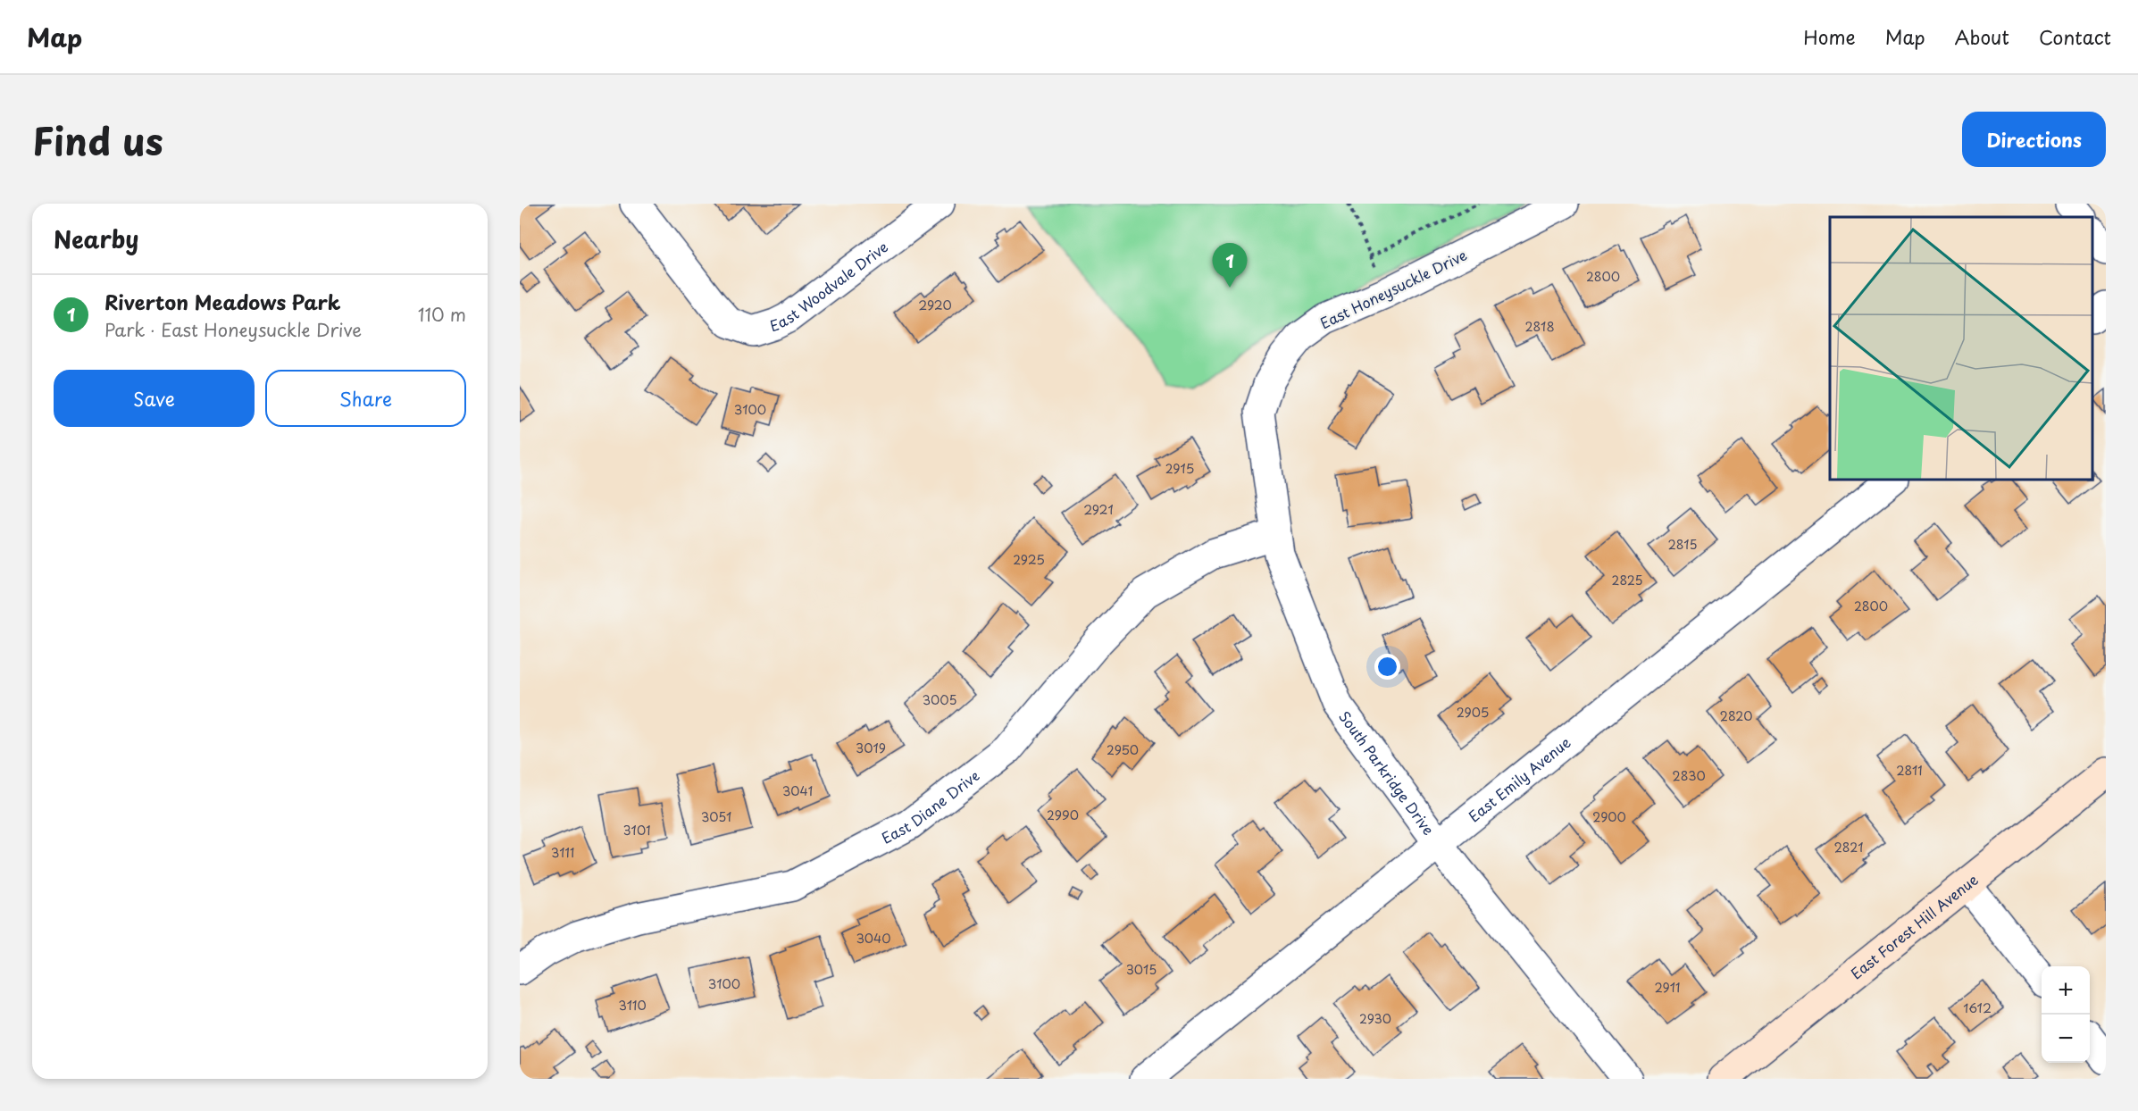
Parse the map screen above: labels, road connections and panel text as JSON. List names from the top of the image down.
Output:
{
  "streets": {
    "street": [
      "East Woodvale Drive",
      "East Honeysuckle Drive",
      "South Parkridge Drive",
      "East Emily Avenue",
      "East Diane Drive",
      "East Forest Hill Avenue"
    ]
  },
  "crossings": [
    ["East Honeysuckle Drive", "South Parkridge Drive"],
    ["South Parkridge Drive", "East Emily Avenue"],
    ["South Parkridge Drive", "East Diane Drive"]
  ],
  "house_numbers": [
    "2800",
    "2920",
    "2818",
    "3100",
    "2915",
    "2921",
    "2815",
    "2925",
    "2825",
    "2800",
    "3005",
    "2905",
    "2820",
    "3019",
    "2950",
    "2811",
    "2830",
    "3041",
    "2990",
    "3051",
    "2900",
    "3101",
    "2821",
    "3111",
    "3040",
    "3015",
    "3100",
    "2911",
    "3110",
    "1612",
    "2930"
  ],
  "page": {
    "header": "Map",
    "nav": [
      "Home",
      "Map",
      "About",
      "Contact"
    ],
    "title": "Find us",
    "buttons": [
      "Directions",
      ["Save", "Share"]
    ],
    "heading": "Nearby",
    "pins": "1",
    "list": [
      {
        "mark": "1",
        "name": "Riverton Meadows Park",
        "note": "Park · East Honeysuckle Drive",
        "value": "110 m"
      }
    ],
    "map_buttons": ["+", "−"]
  }
}
